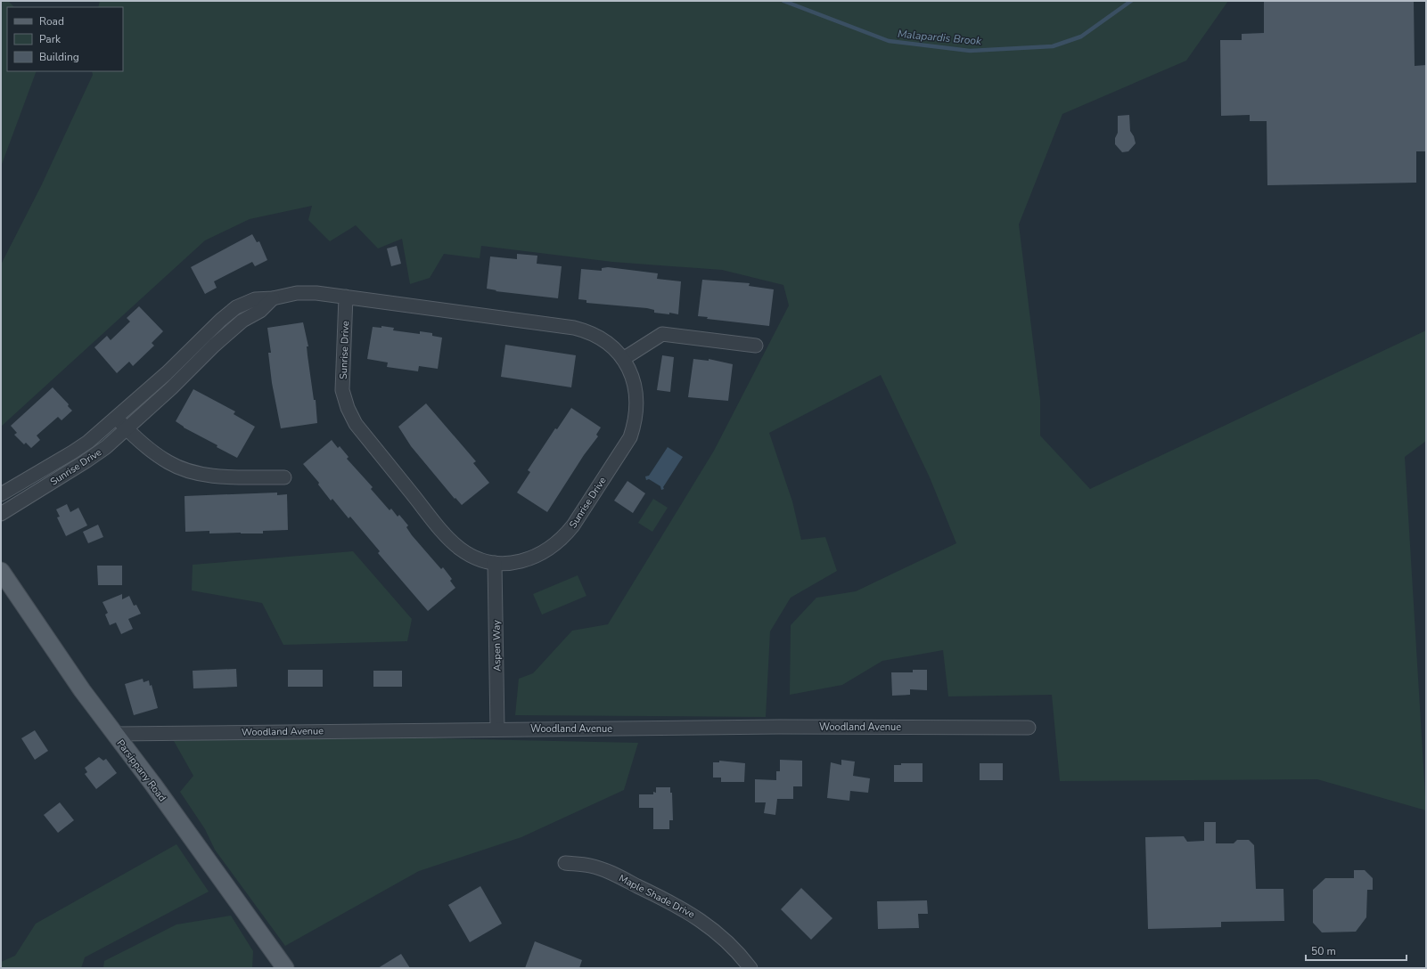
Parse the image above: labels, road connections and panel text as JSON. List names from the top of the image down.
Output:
{
  "streets": {
    "main road": ["Parsippany Road"],
    "street": [
      "Sunrise Drive",
      "Aspen Way",
      "Woodland Avenue",
      "Maple Shade Drive"
    ]
  },
  "crossings": [
    ["Sunrise Drive", "Aspen Way"],
    ["Aspen Way", "Woodland Avenue"],
    ["Woodland Avenue", "Parsippany Road"]
  ],
  "water": ["Malapardis Brook"],
  "legend": ["Road", "Park", "Building"],
  "scale_bar": "50 m"
}
